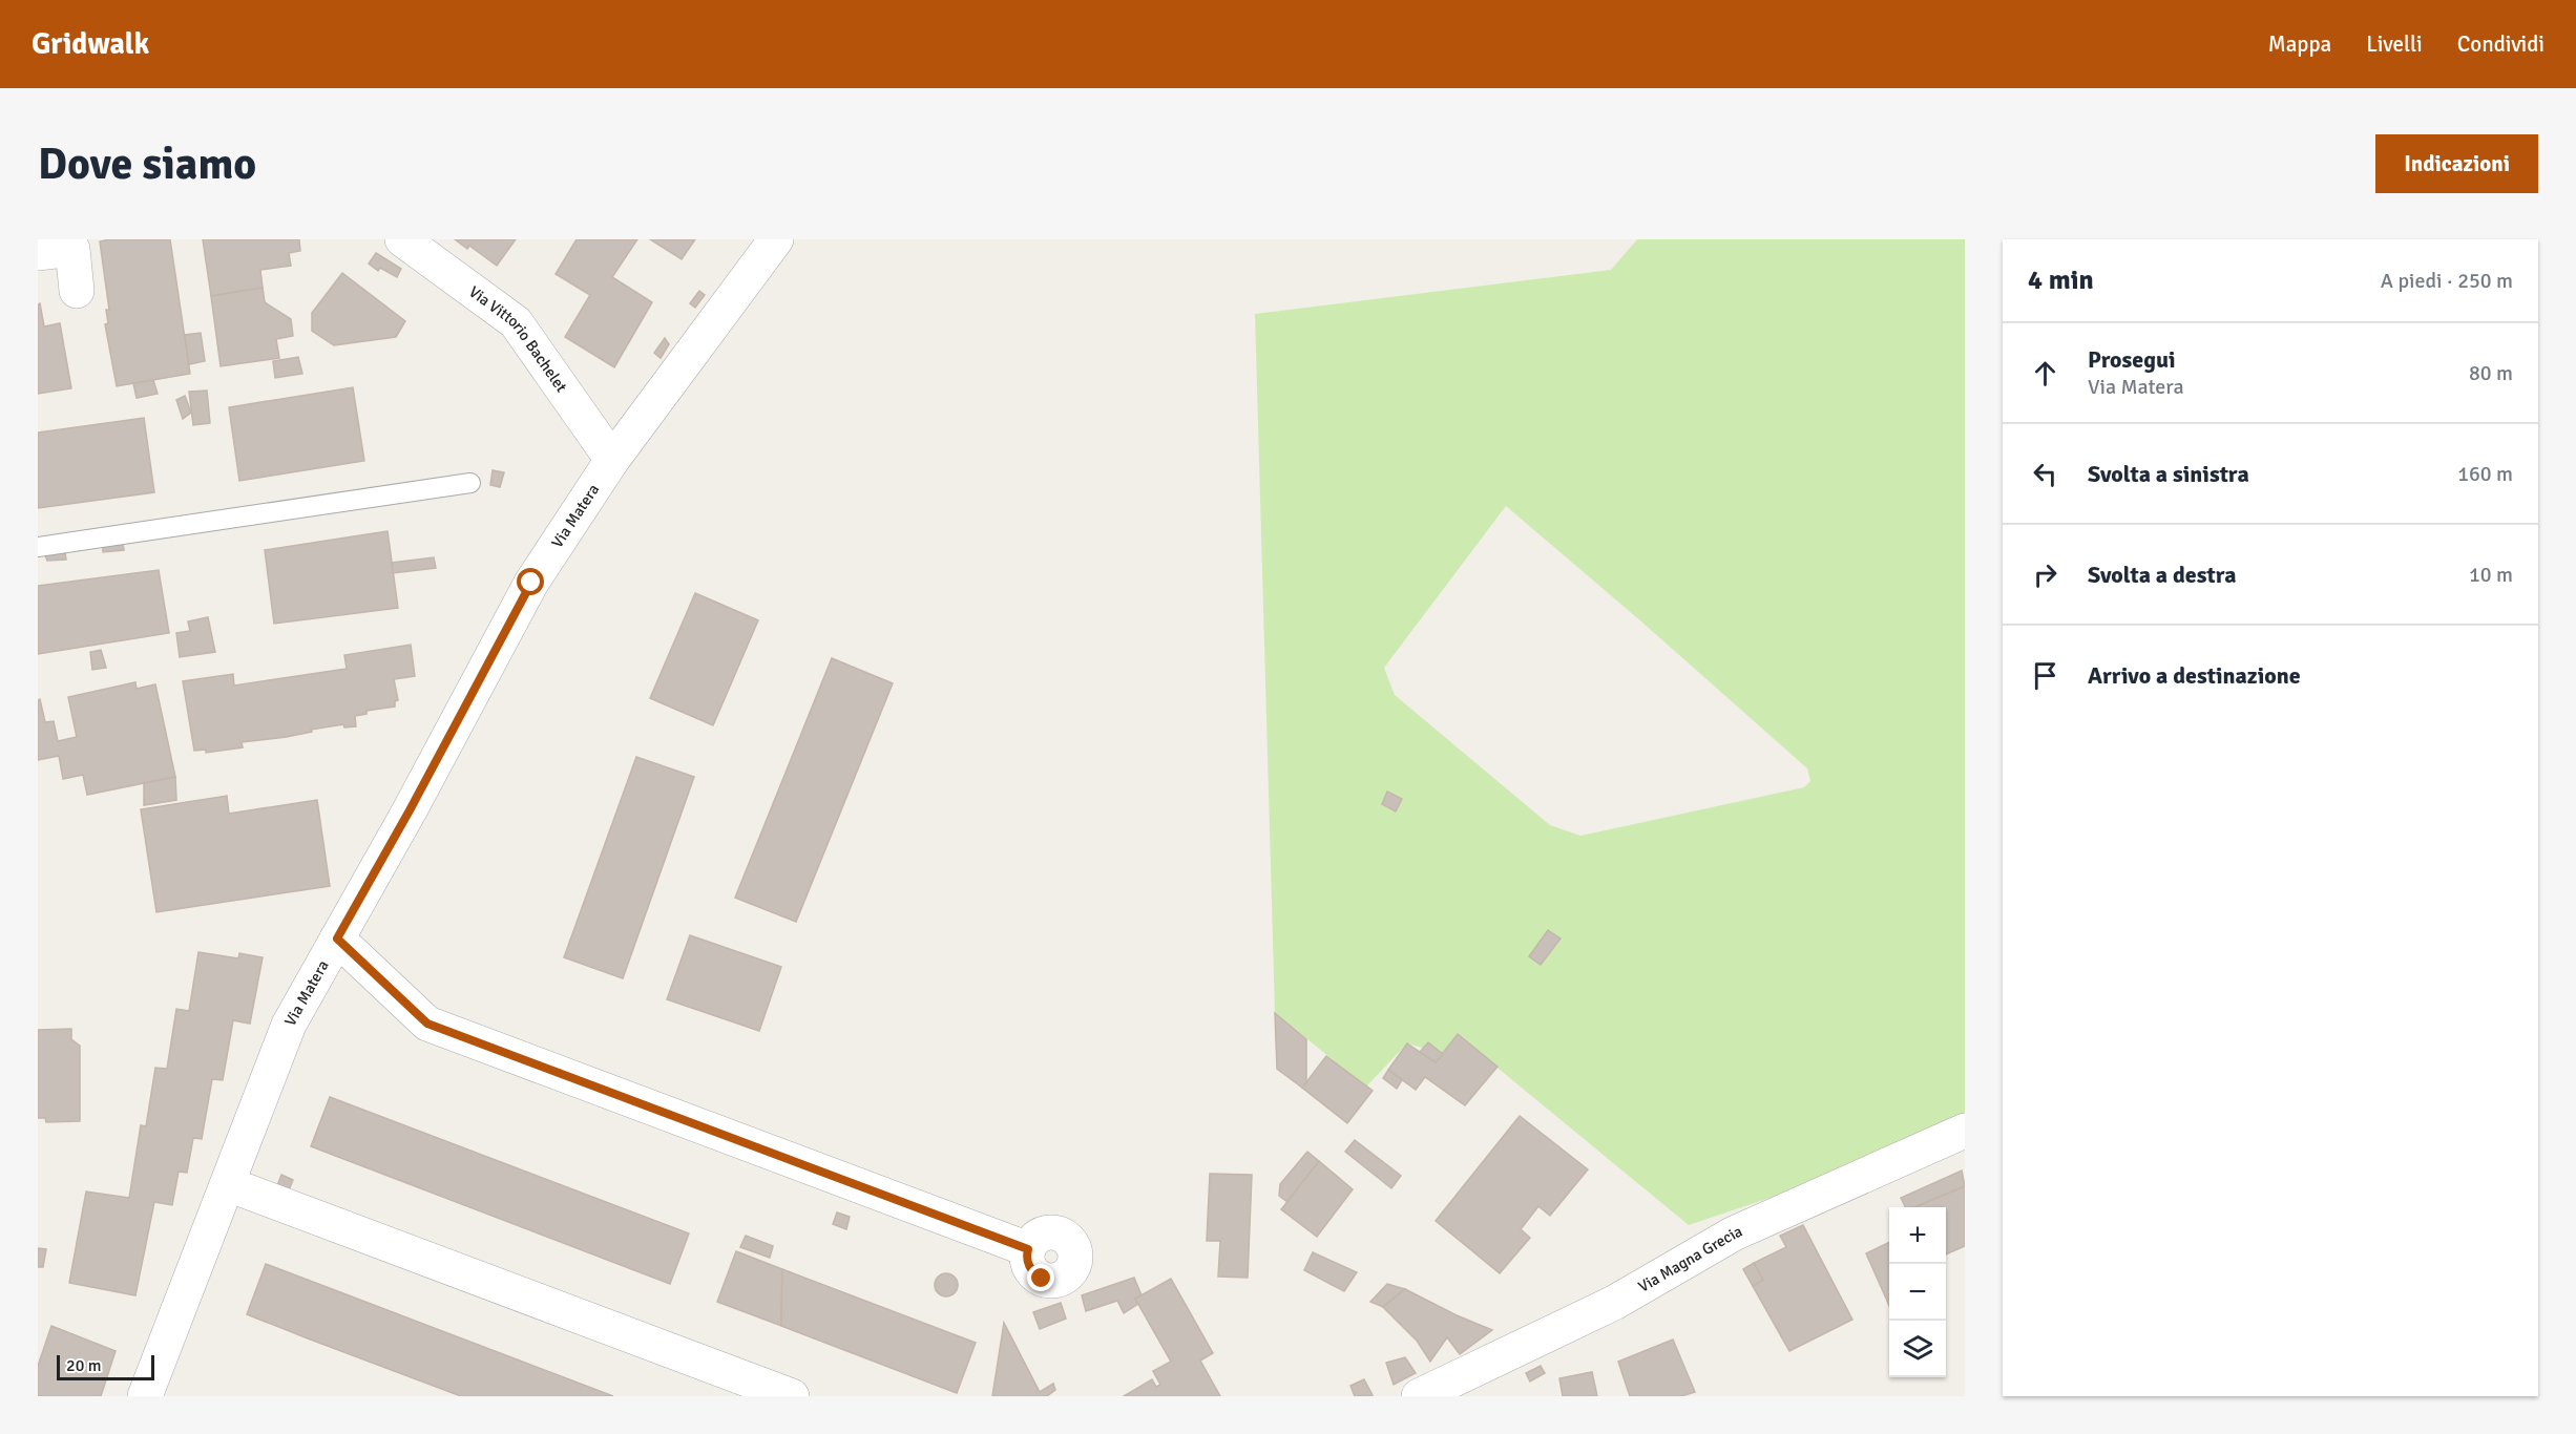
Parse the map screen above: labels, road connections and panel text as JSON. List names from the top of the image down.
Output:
{
  "streets": {
    "street": ["Via Vittorio Bachelet", "Via Matera", "Via Magna Grecia"]
  },
  "crossings": [
    ["Via Vittorio Bachelet", "Via Matera"]
  ],
  "scale_bar": "20 m",
  "page": {
    "header": "Gridwalk",
    "nav": ["Mappa", "Livelli", "Condividi"],
    "buttons": "Indicazioni",
    "title": "Dove siamo",
    "heading": ["4 min", "A piedi · 250 m"],
    "list": [
      ["Prosegui", "Via Matera", "80 m"],
      ["Svolta a sinistra", "160 m"],
      ["Svolta a destra", "10 m"],
      "Arrivo a destinazione"
    ],
    "map_buttons": ["+", "−"],
    "scale": "20 m"
  }
}
